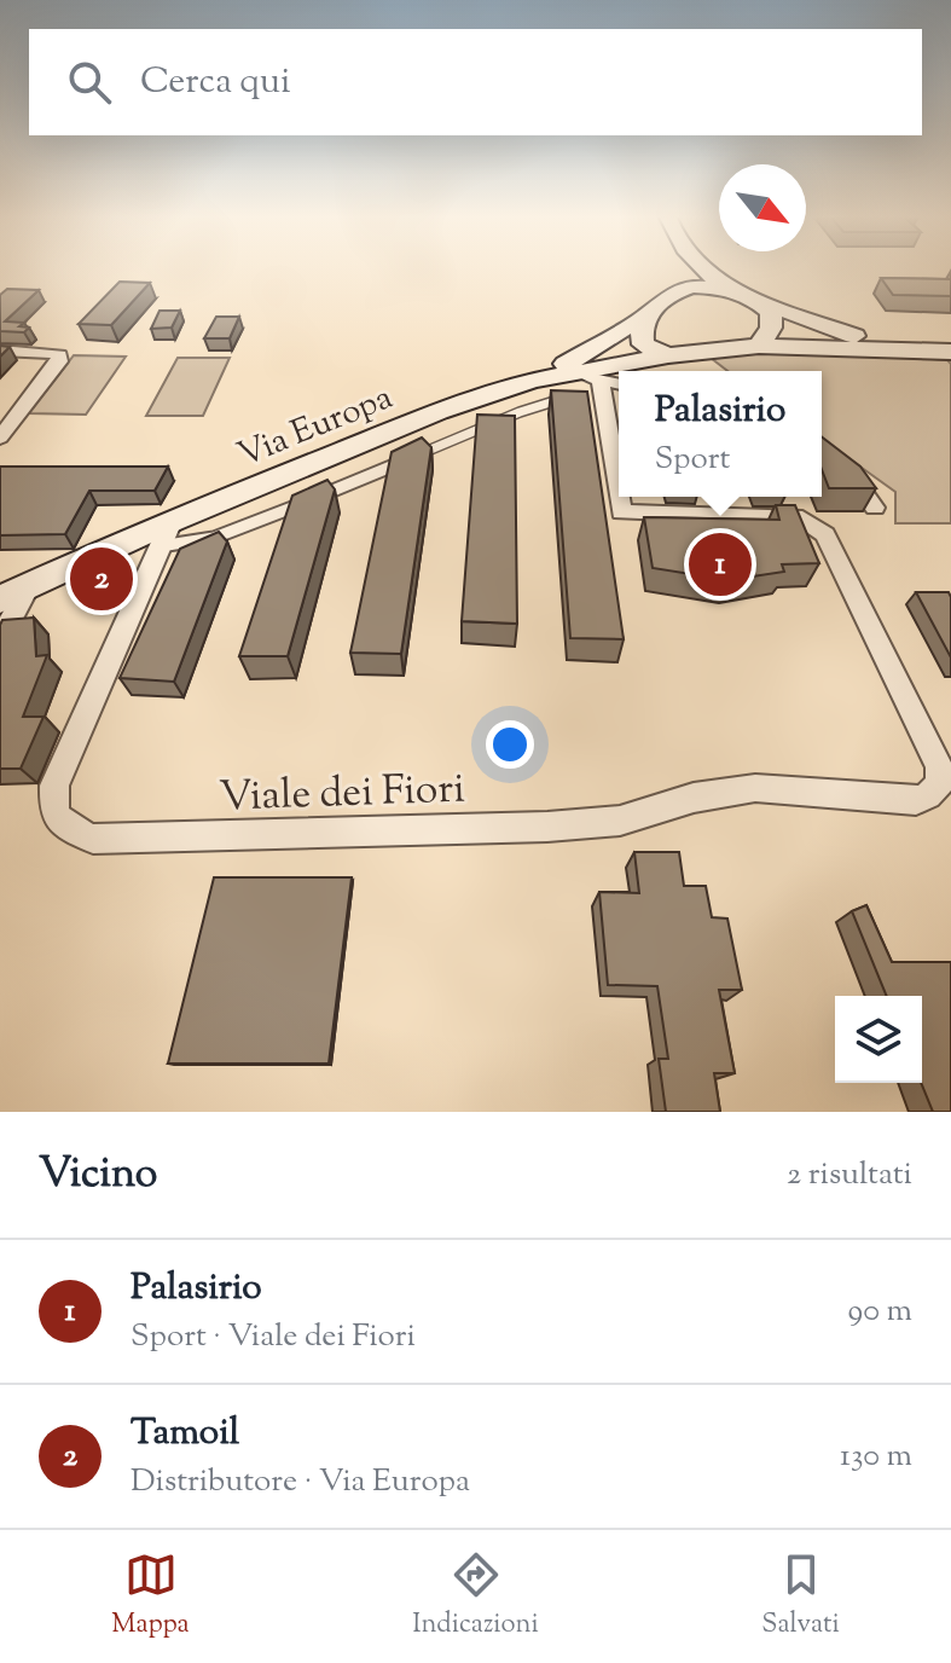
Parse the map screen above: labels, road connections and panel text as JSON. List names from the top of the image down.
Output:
{
  "streets": {
    "street": ["Via Europa", "Viale dei Fiori"]
  },
  "crossings": [
    ["Via Europa", "Viale dei Fiori"]
  ],
  "north": "bottom right",
  "page": {
    "search": "Cerca qui",
    "popup": ["Palasirio", "Sport"],
    "pins": ["1", "2"],
    "heading": ["Vicino", "2 risultati"],
    "list": [
      {
        "mark": "1",
        "name": "Palasirio",
        "note": "Sport · Viale dei Fiori",
        "value": "90 m"
      },
      {
        "mark": "2",
        "name": "Tamoil",
        "note": "Distributore · Via Europa",
        "value": "130 m"
      }
    ],
    "nav": ["Mappa", "Indicazioni", "Salvati"]
  }
}
